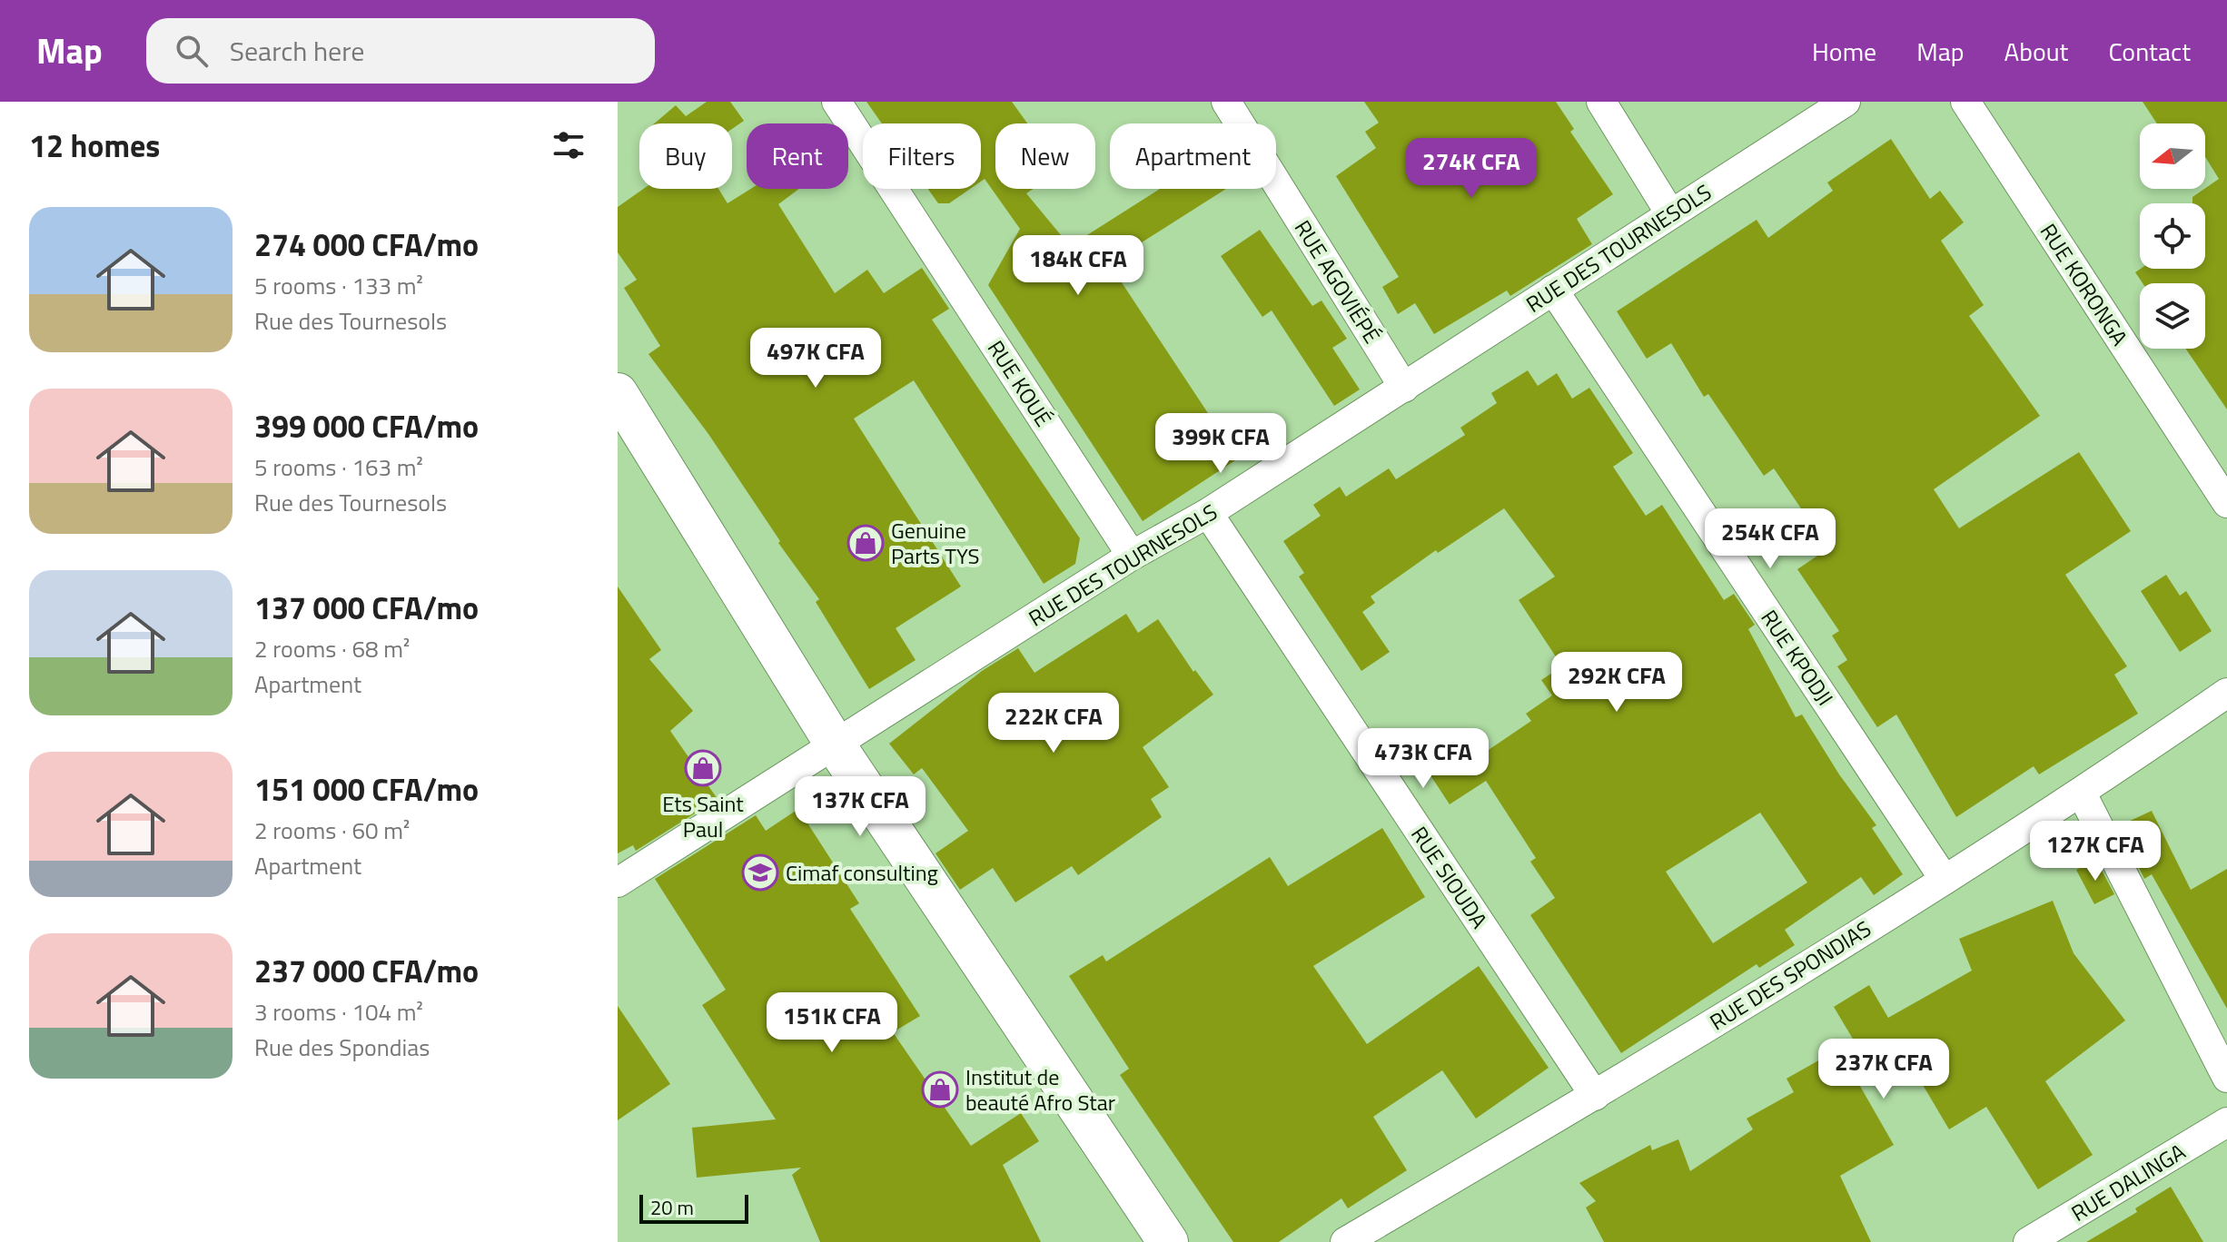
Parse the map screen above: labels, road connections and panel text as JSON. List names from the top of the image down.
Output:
{
  "streets": {
    "street": [
      "RUE DES TOURNESOLS",
      "RUE AGOVIÉPÉ",
      "RUE KORONGA",
      "RUE KOUÉ",
      "RUE KPODJI",
      "RUE SIOUDA",
      "RUE DES SPONDIAS",
      "RUE DALINGA"
    ]
  },
  "crossings": [
    ["RUE DES TOURNESOLS", "RUE AGOVIÉPÉ"],
    ["RUE DES TOURNESOLS", "RUE KOUÉ"],
    ["RUE DES TOURNESOLS", "RUE KPODJI"],
    ["RUE DES TOURNESOLS", "RUE SIOUDA"],
    ["RUE KPODJI", "RUE DES SPONDIAS"],
    ["RUE SIOUDA", "RUE DES SPONDIAS"]
  ],
  "places": {
    "shop": ["Genuine Parts TYS", "Ets Saint Paul", "Institut de beauté Afro Star"],
    "school or university": ["Cimaf consulting"]
  },
  "scale_bar": "20 m",
  "north": "left",
  "page": {
    "header": "Map",
    "search": "Search here",
    "nav": [
      "Home",
      "Map",
      "About",
      "Contact"
    ],
    "heading": "12 homes",
    "chip": [
      "Buy",
      "Rent",
      "Filters",
      "New",
      "Apartment"
    ],
    "price": [
      "274K CFA",
      "184K CFA",
      "497K CFA",
      "399K CFA",
      "254K CFA",
      "292K CFA",
      "222K CFA",
      "473K CFA",
      "137K CFA",
      "127K CFA",
      "151K CFA",
      "237K CFA"
    ],
    "list": [
      {
        "name": "274 000 CFA/mo",
        "note": "5 rooms · 133 m² · Rue des Tournesols"
      },
      {
        "name": "399 000 CFA/mo",
        "note": "5 rooms · 163 m² · Rue des Tournesols"
      },
      {
        "name": "137 000 CFA/mo",
        "note": "2 rooms · 68 m² · Apartment"
      },
      {
        "name": "151 000 CFA/mo",
        "note": "2 rooms · 60 m² · Apartment"
      },
      {
        "name": "237 000 CFA/mo",
        "note": "3 rooms · 104 m² · Rue des Spondias"
      }
    ],
    "scale": "20 m"
  }
}
